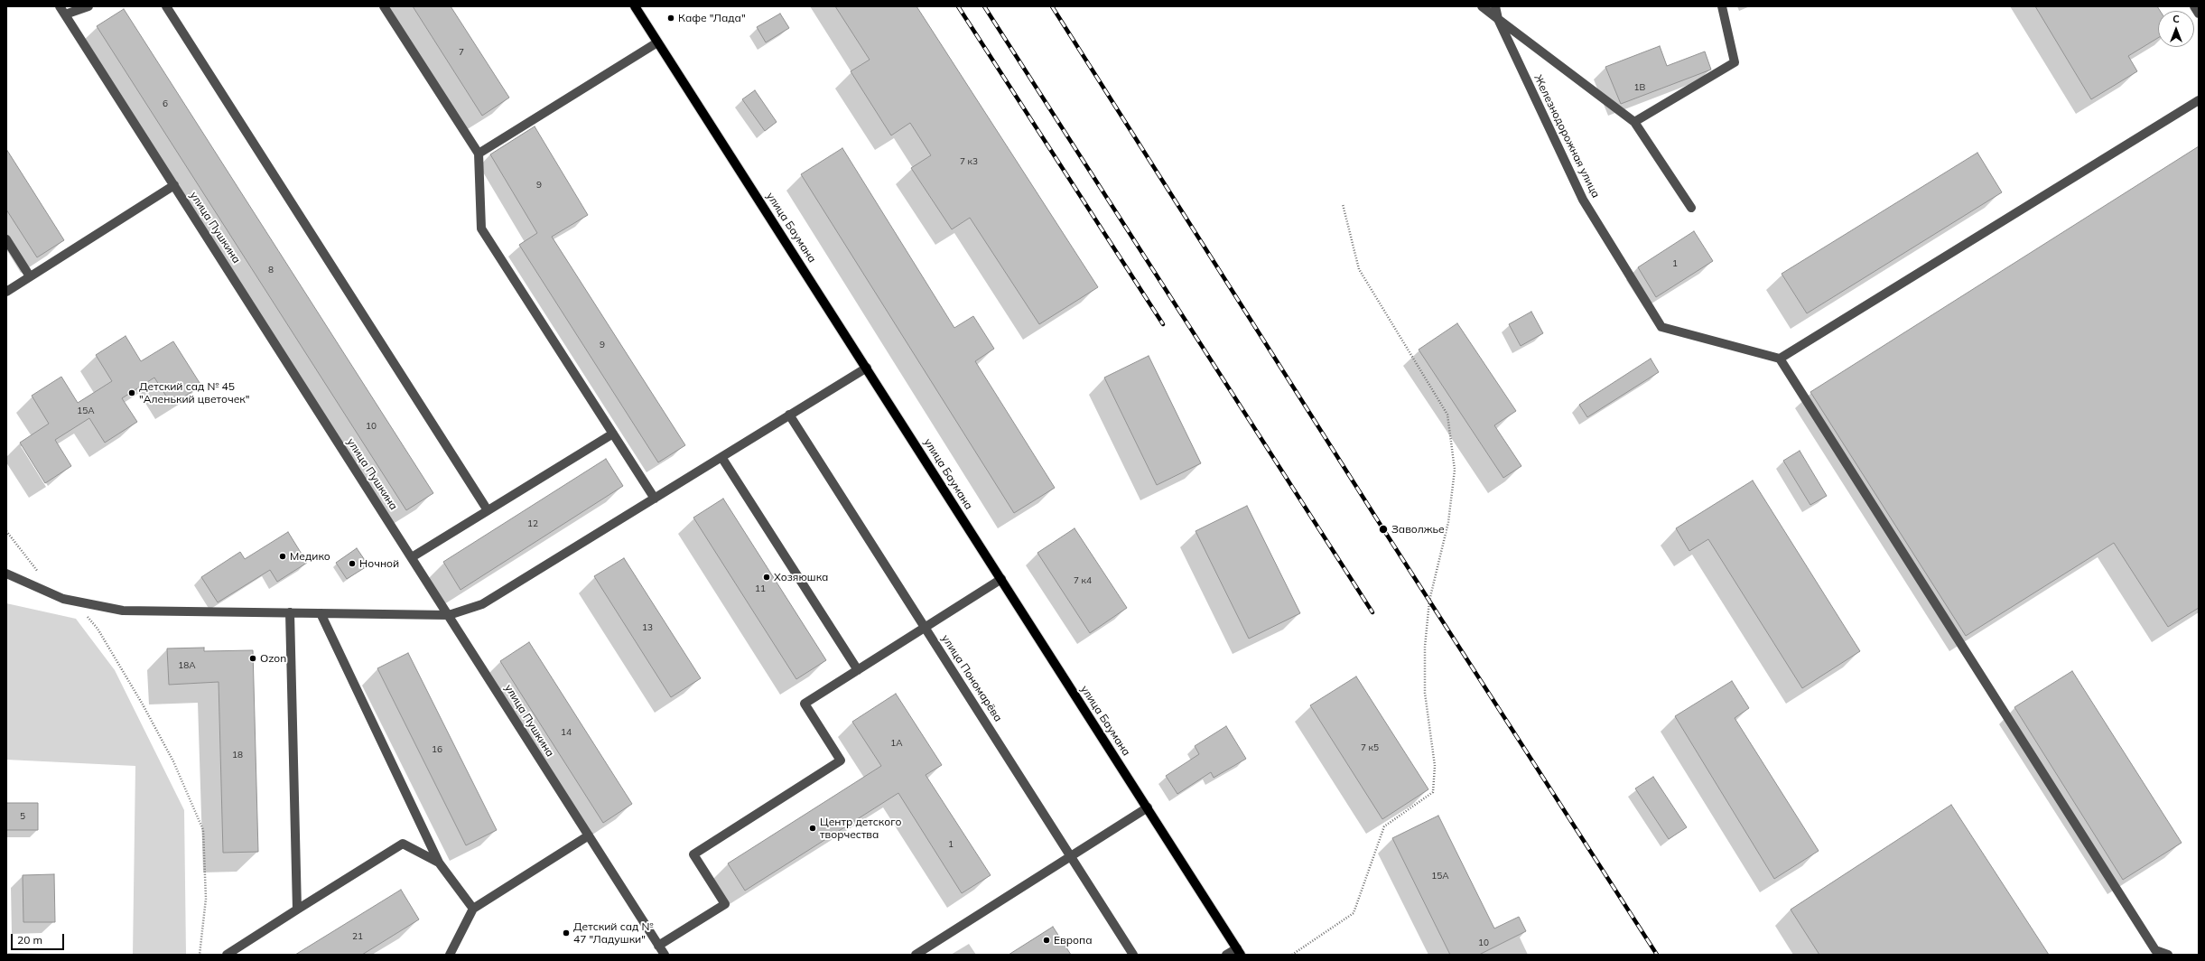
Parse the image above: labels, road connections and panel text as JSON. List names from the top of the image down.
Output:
{
  "streets": {
    "main road": ["улица Баумана"],
    "street": ["Железнодорожная улица", "улица Пушкина", "улица Пономарёва"]
  },
  "places": [
    "Кафе \"Лада\"",
    "Детский сад № 45 \"Аленький цветочек\"",
    "Заволжье",
    "Медико",
    "Ночной",
    "Хозяюшка",
    "Ozon",
    "Центр детского творчества",
    "Детский сад № 47 \"Ладушки\"",
    "Европа"
  ],
  "house_numbers": [
    "7",
    "1В",
    "6",
    "7 к3",
    "9",
    "1",
    "8",
    "9",
    "15А",
    "10",
    "12",
    "7 к4",
    "11",
    "13",
    "18А",
    "14",
    "1А",
    "7 к5",
    "16",
    "18",
    "5",
    "1",
    "15А",
    "21",
    "10"
  ],
  "scale_bar": "20 m",
  "north": "top"
}
